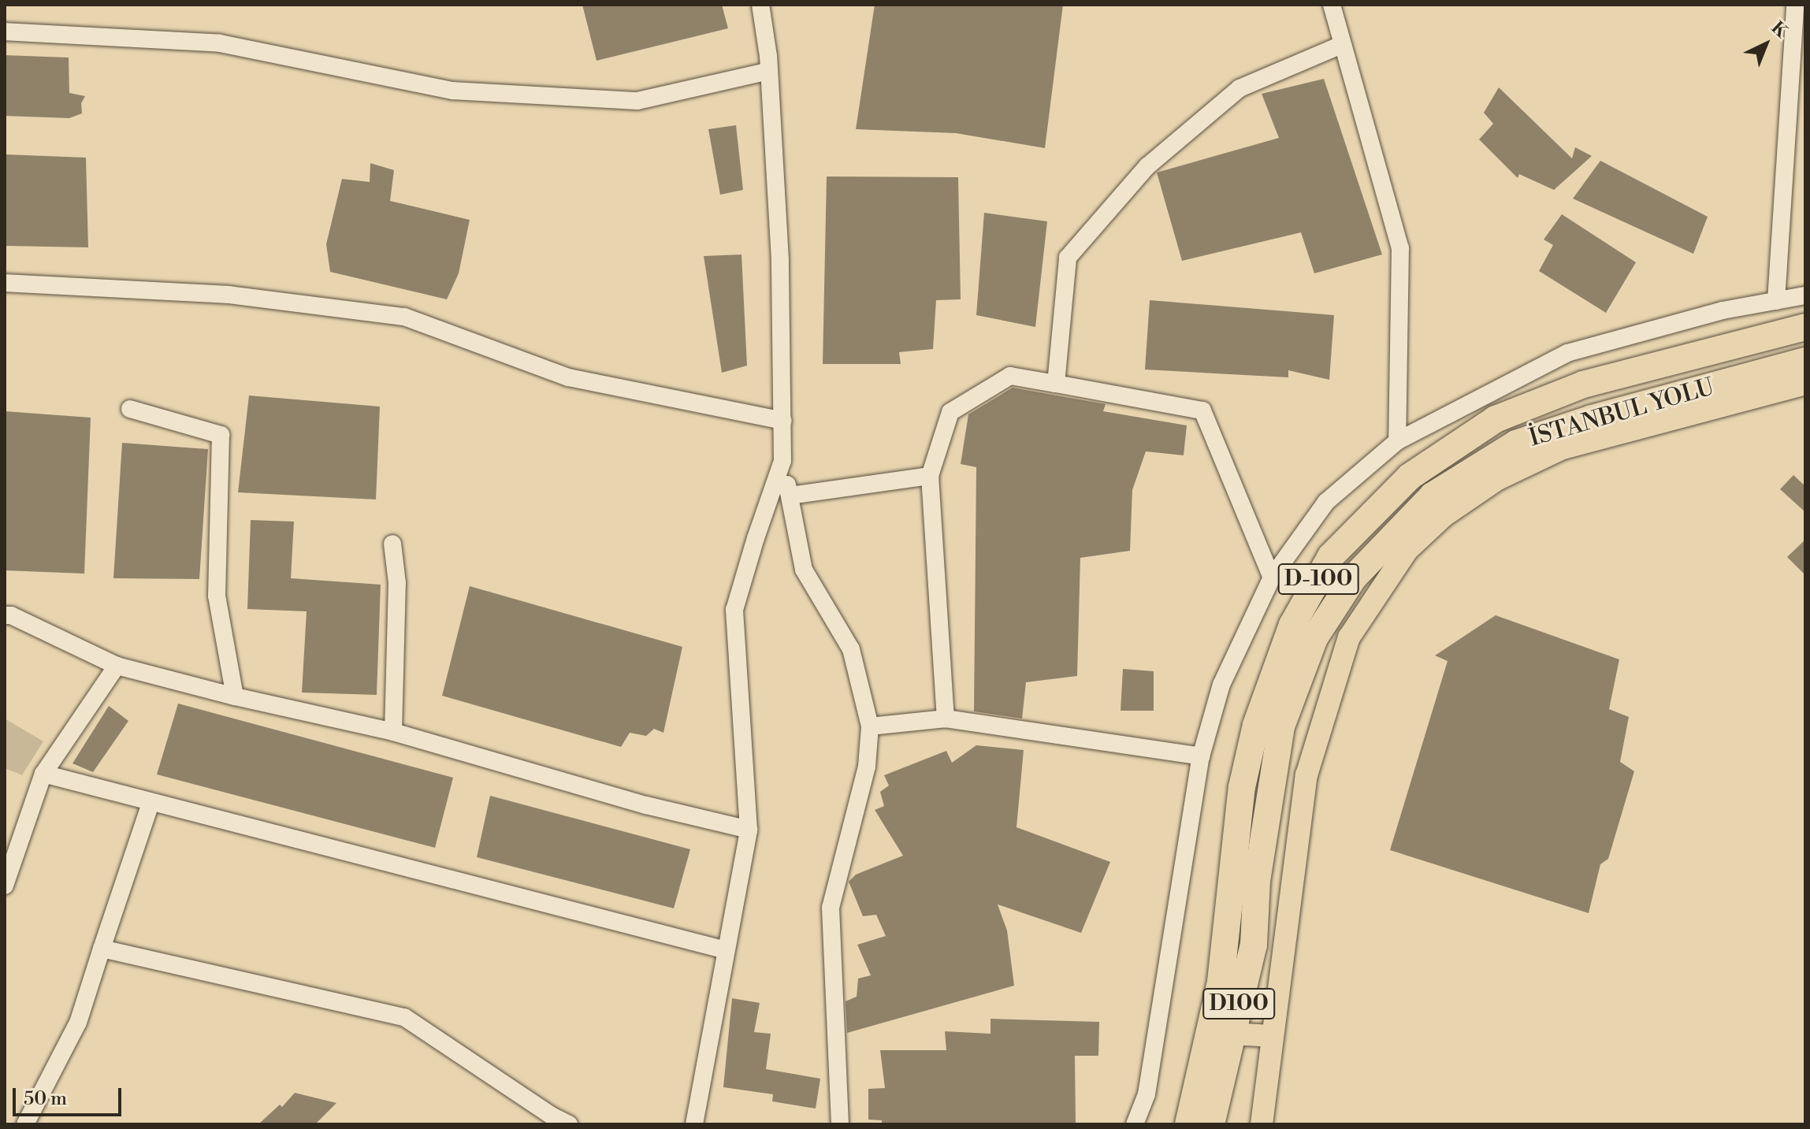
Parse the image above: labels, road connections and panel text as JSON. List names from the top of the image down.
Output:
{
  "streets": {
    "highway": ["İSTANBUL YOLU", "D-100", "D100"]
  },
  "crossings": [
    ["İSTANBUL YOLU", "D100"]
  ],
  "scale_bar": "50 m",
  "north": "top right"
}
